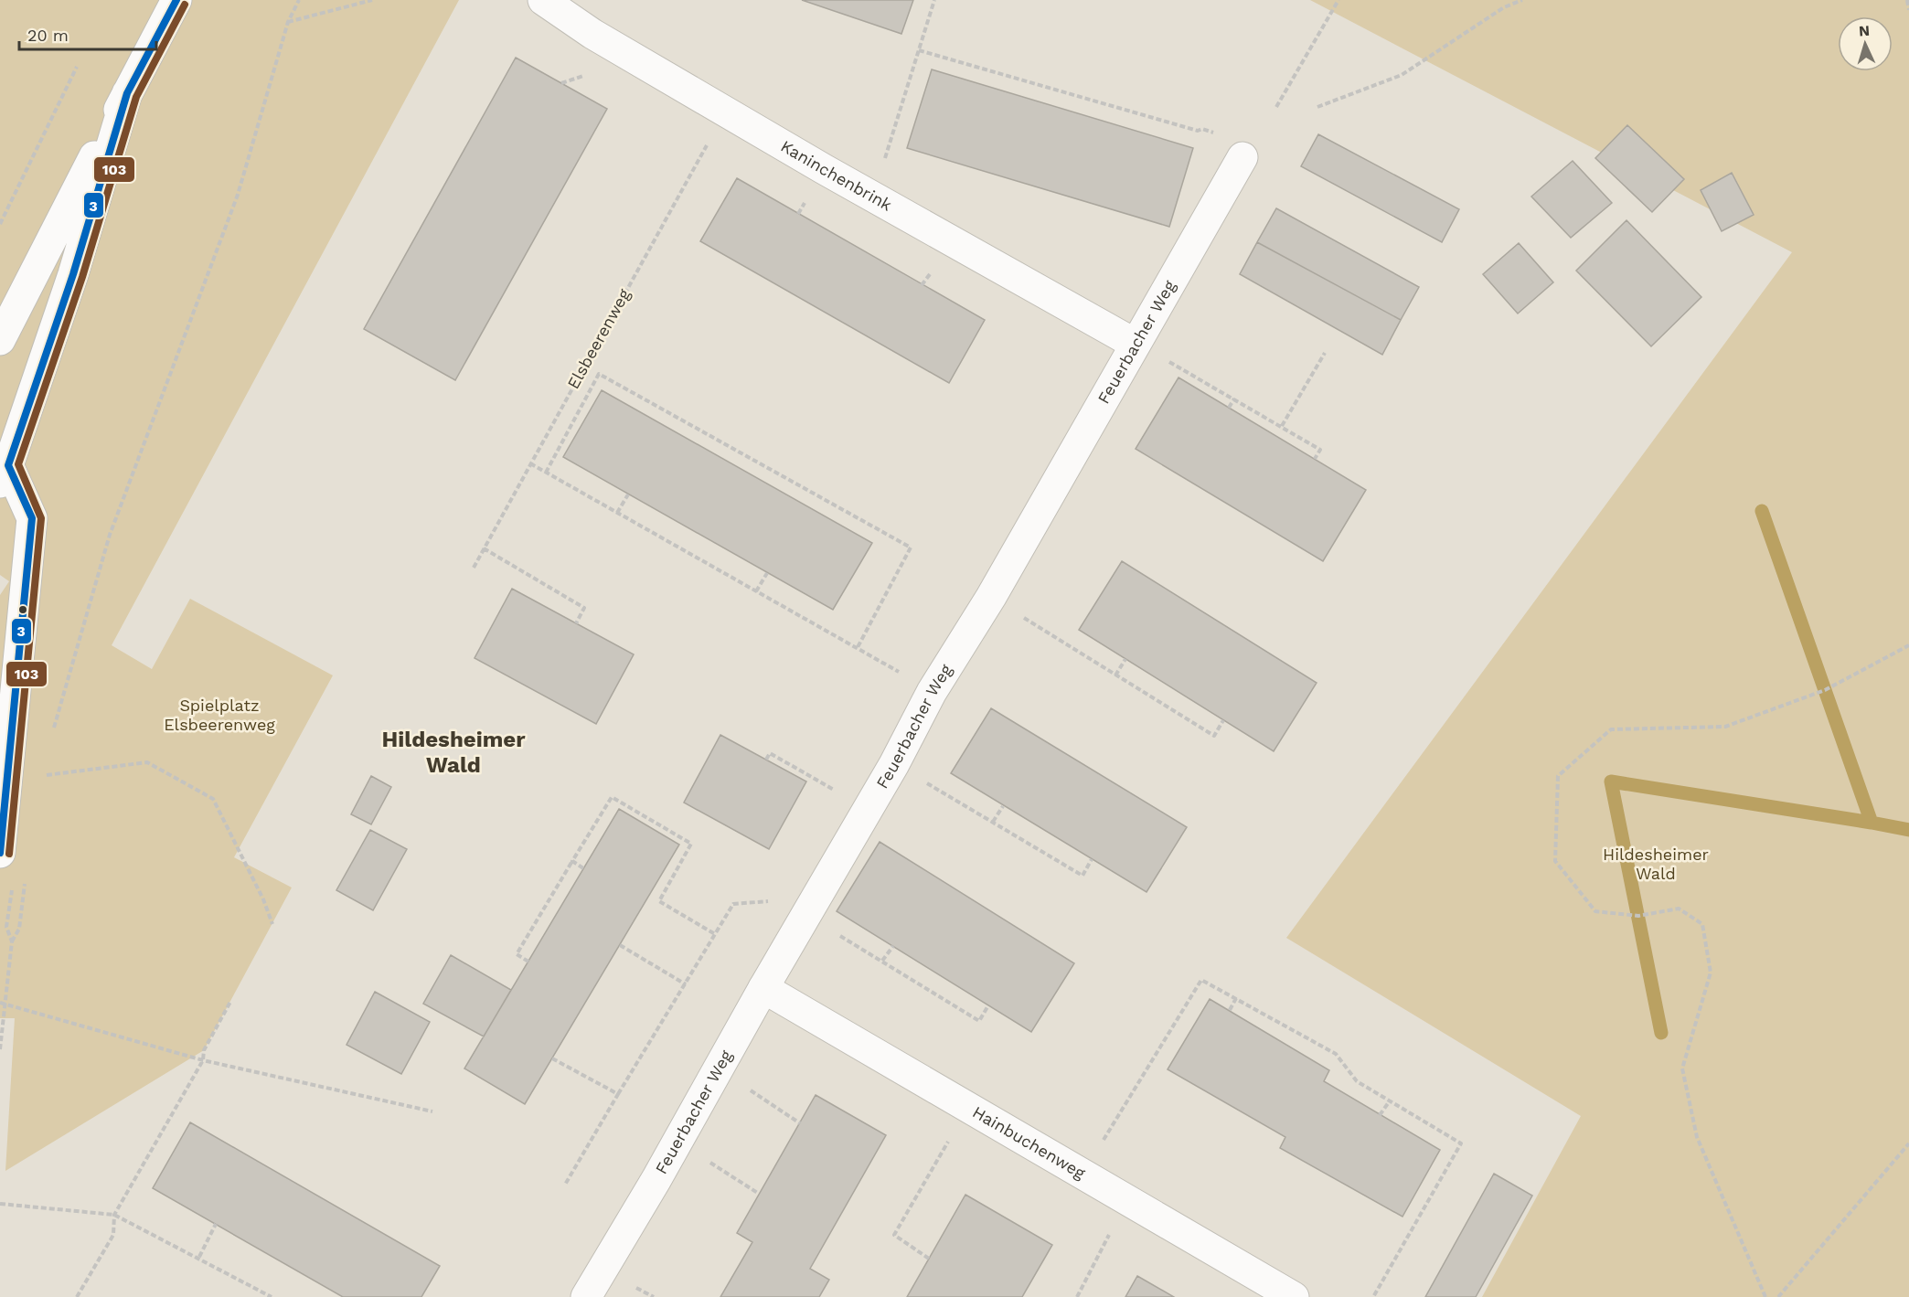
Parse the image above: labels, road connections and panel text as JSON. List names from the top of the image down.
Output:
{
  "streets": {
    "street": ["Kaninchenbrink", "Feuerbacher Weg", "Hainbuchenweg"],
    "path": ["Elsbeerenweg"]
  },
  "crossings": [
    ["Kaninchenbrink", "Elsbeerenweg"],
    ["Kaninchenbrink", "Feuerbacher Weg"],
    ["Feuerbacher Weg", "Hainbuchenweg"]
  ],
  "districts": ["Hildesheimer Wald"],
  "parks": ["Spielplatz Elsbeerenweg", "Hildesheimer Wald"],
  "lines": ["transit line 3", "transit line 103"],
  "scale_bar": "20 m",
  "north": "top"
}
